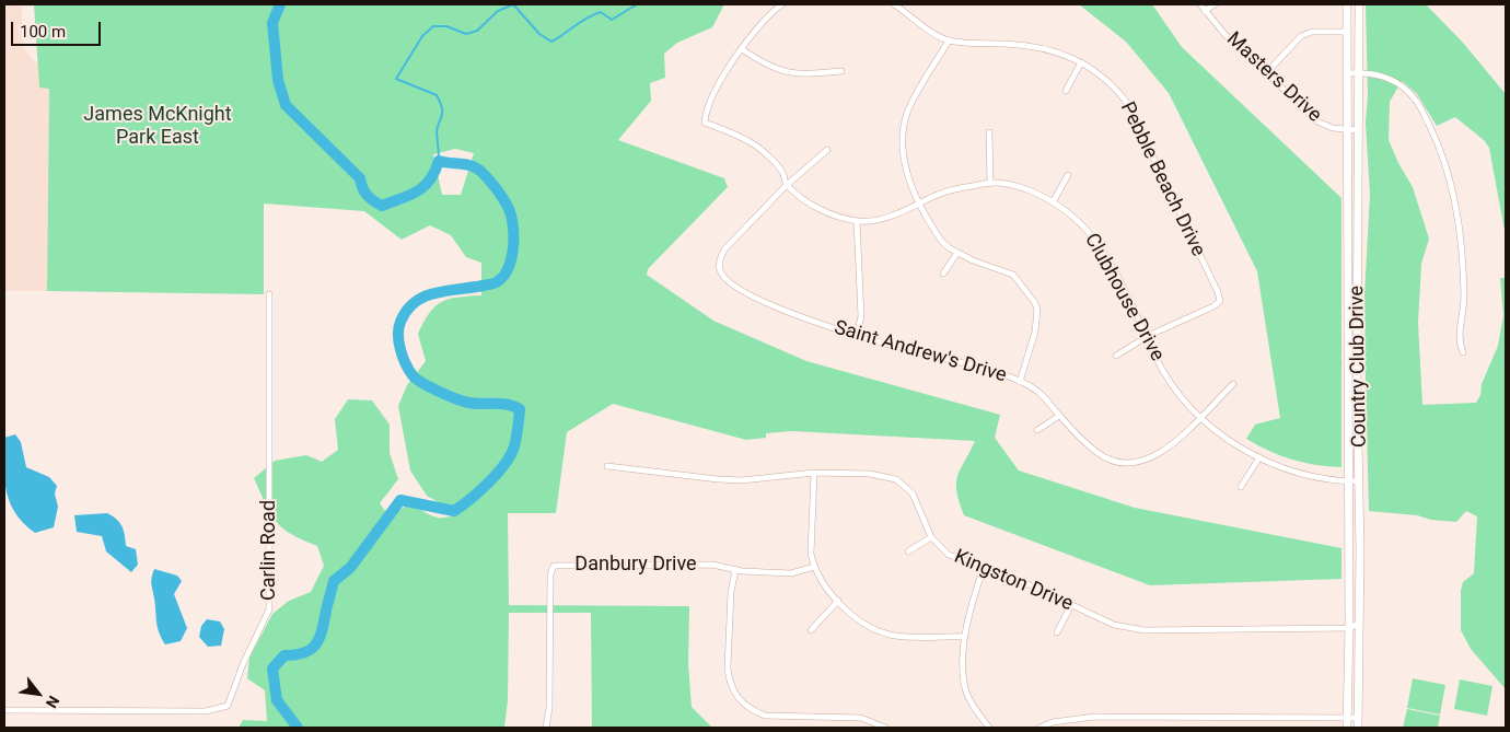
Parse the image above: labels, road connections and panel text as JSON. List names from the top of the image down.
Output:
{
  "streets": {
    "main road": ["Country Club Drive"],
    "street": [
      "Masters Drive",
      "Pebble Beach Drive",
      "Clubhouse Drive",
      "Saint Andrew's Drive",
      "Carlin Road",
      "Danbury Drive",
      "Kingston Drive"
    ]
  },
  "crossings": [
    ["Masters Drive", "Country Club Drive"],
    ["Pebble Beach Drive", "Clubhouse Drive"],
    ["Clubhouse Drive", "Saint Andrew's Drive"],
    ["Clubhouse Drive", "Country Club Drive"],
    ["Country Club Drive", "Kingston Drive"]
  ],
  "parks": ["James McKnight Park East"],
  "scale_bar": "100 m",
  "north": "bottom right"
}
